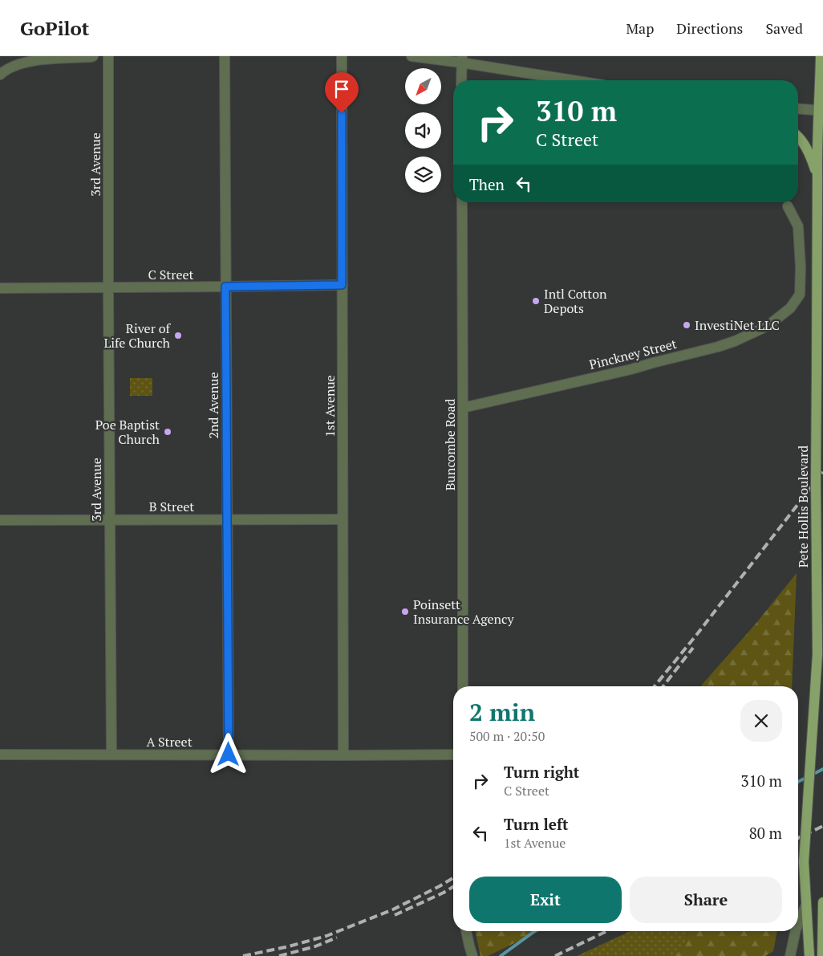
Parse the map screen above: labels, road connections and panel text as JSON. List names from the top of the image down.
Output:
{
  "streets": {
    "main road": ["Pete Hollis Boulevard"],
    "street": [
      "3rd Avenue",
      "C Street",
      "Pinckney Street",
      "2nd Avenue",
      "1st Avenue",
      "Buncombe Road",
      "B Street",
      "A Street"
    ]
  },
  "crossings": [
    ["3rd Avenue", "C Street"],
    ["3rd Avenue", "B Street"],
    ["3rd Avenue", "A Street"],
    ["C Street", "2nd Avenue"],
    ["C Street", "1st Avenue"],
    ["Pinckney Street", "Buncombe Road"],
    ["2nd Avenue", "B Street"],
    ["2nd Avenue", "A Street"],
    ["1st Avenue", "B Street"],
    ["1st Avenue", "A Street"]
  ],
  "places": [
    "Intl Cotton Depots",
    "InvestiNet LLC",
    "River of Life Church",
    "Poe Baptist Church",
    "Poinsett Insurance Agency"
  ],
  "north": "bottom left",
  "page": {
    "header": "GoPilot",
    "nav": ["Map", "Directions", "Saved"],
    "turn": ["310 m", "C Street"],
    "then": "Then",
    "heading": ["2 min", "500 m · 20:50"],
    "list": [
      {
        "name": "Turn right",
        "note": "C Street",
        "value": "310 m"
      },
      {
        "name": "Turn left",
        "note": "1st Avenue",
        "value": "80 m"
      }
    ],
    "buttons": ["Exit", "Share"]
  }
}
